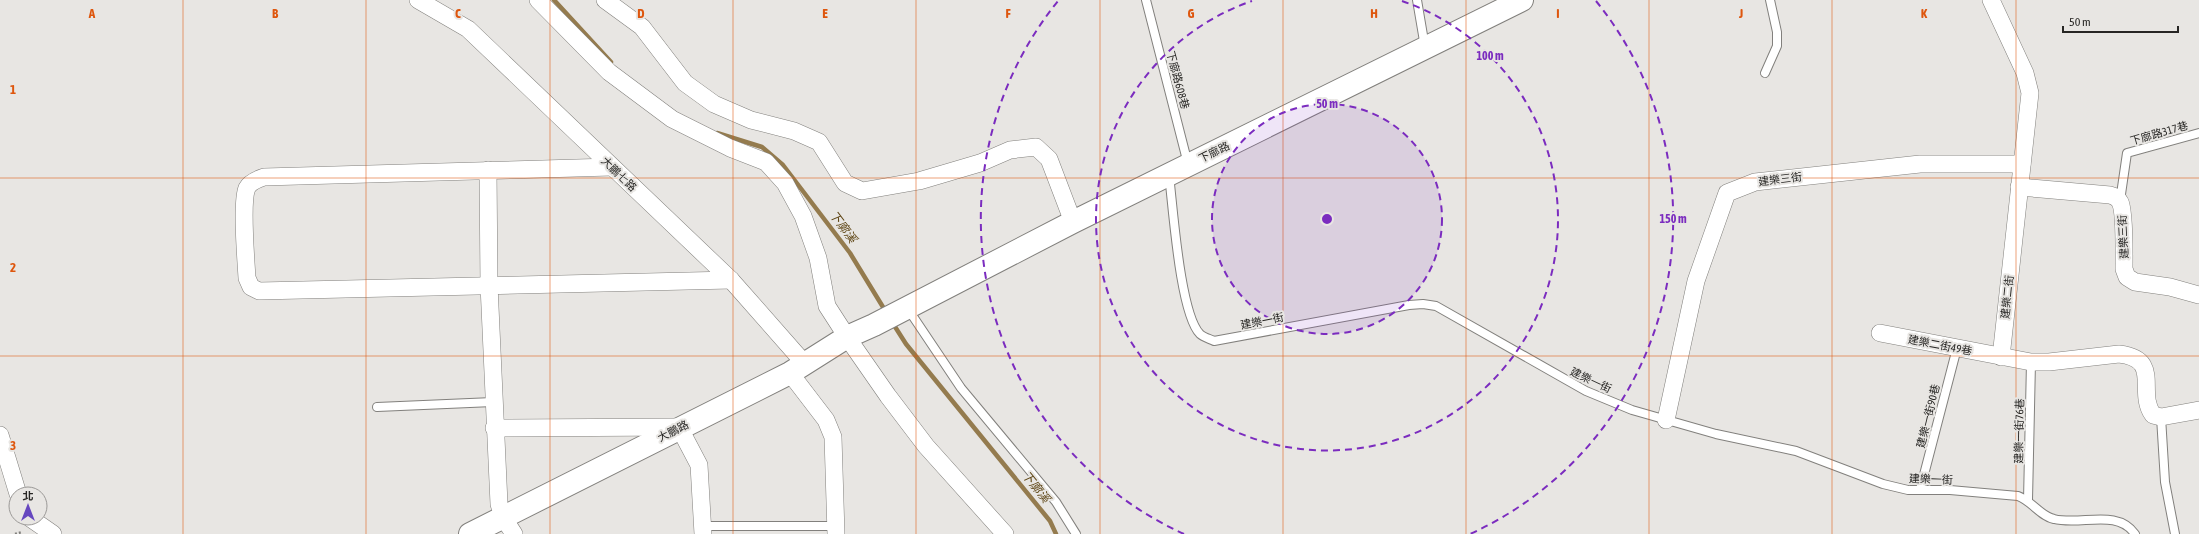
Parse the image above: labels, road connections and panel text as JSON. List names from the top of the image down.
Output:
{
  "streets": {
    "street": [
      "下廍路",
      "大鵬七路",
      "建樂三街",
      "建樂二街",
      "建樂二街49巷",
      "大鵬路"
    ],
    "lane": [
      "下廍路608巷",
      "下廍路317巷",
      "建樂一街",
      "建樂一街90巷",
      "建樂一街76巷"
    ]
  },
  "crossings": [
    ["下廍路608巷", "下廍路"],
    ["下廍路317巷", "建樂三街"],
    ["下廍路", "建樂一街"],
    ["下廍路", "大鵬路"],
    ["大鵬七路", "大鵬路"],
    ["建樂三街", "建樂二街"],
    ["建樂三街", "建樂一街"],
    ["建樂二街", "建樂二街49巷"],
    ["建樂一街", "建樂一街90巷"],
    ["建樂一街", "建樂一街76巷"],
    ["建樂二街49巷", "建樂一街90巷"]
  ],
  "water": ["下廓溪"],
  "scale_bar": "50 m",
  "north": "top",
  "grid": {
    "columns": [
      "A",
      "B",
      "C",
      "D",
      "E",
      "F",
      "G",
      "H",
      "I",
      "J",
      "K"
    ],
    "rows": ["1", "2", "3"]
  },
  "rings": ["100 m", "50 m", "150 m"]
}
